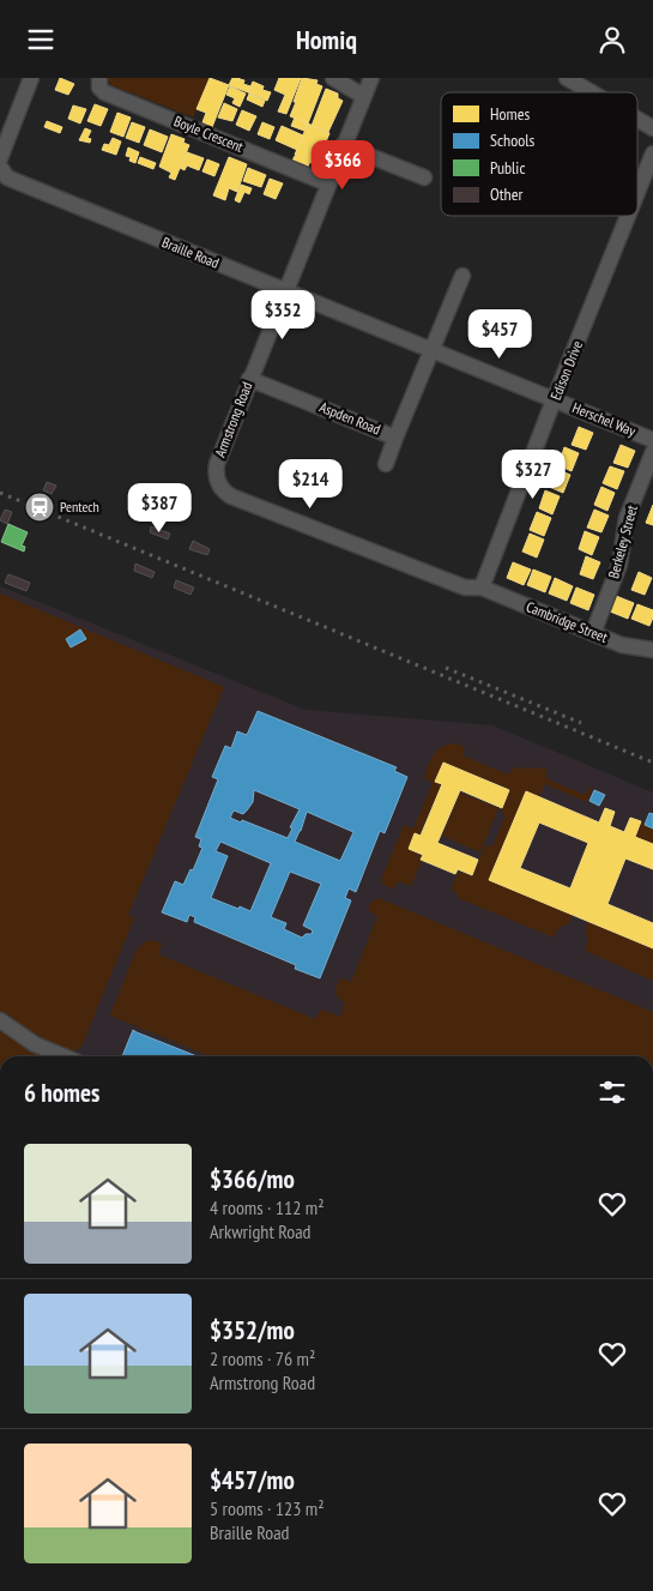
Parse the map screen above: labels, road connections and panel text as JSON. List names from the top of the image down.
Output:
{
  "streets": {
    "street": [
      "Boyle Crescent",
      "Braille Road",
      "Edison Drive",
      "Aspden Road",
      "Armstrong Road",
      "Herschel Way",
      "Berkeley Street",
      "Cambridge Street"
    ]
  },
  "crossings": [
    ["Boyle Crescent", "Armstrong Road"],
    ["Braille Road", "Edison Drive"],
    ["Braille Road", "Aspden Road"],
    ["Braille Road", "Armstrong Road"],
    ["Braille Road", "Herschel Way"],
    ["Edison Drive", "Armstrong Road"],
    ["Edison Drive", "Herschel Way"],
    ["Edison Drive", "Cambridge Street"],
    ["Aspden Road", "Armstrong Road"],
    ["Armstrong Road", "Cambridge Street"],
    ["Berkeley Street", "Cambridge Street"]
  ],
  "places": {
    "station": ["Pentech"]
  },
  "legend": [
    "Homes",
    "Schools",
    "Public",
    "Other"
  ],
  "page": {
    "header": "Homiq",
    "price": [
      "$366",
      "$352",
      "$457",
      "$327",
      "$214",
      "$387"
    ],
    "heading": "6 homes",
    "list": [
      {
        "name": "$366/mo",
        "note": "4 rooms · 112 m² · Arkwright Road"
      },
      {
        "name": "$352/mo",
        "note": "2 rooms · 76 m² · Armstrong Road"
      },
      {
        "name": "$457/mo",
        "note": "5 rooms · 123 m² · Braille Road"
      }
    ]
  }
}
